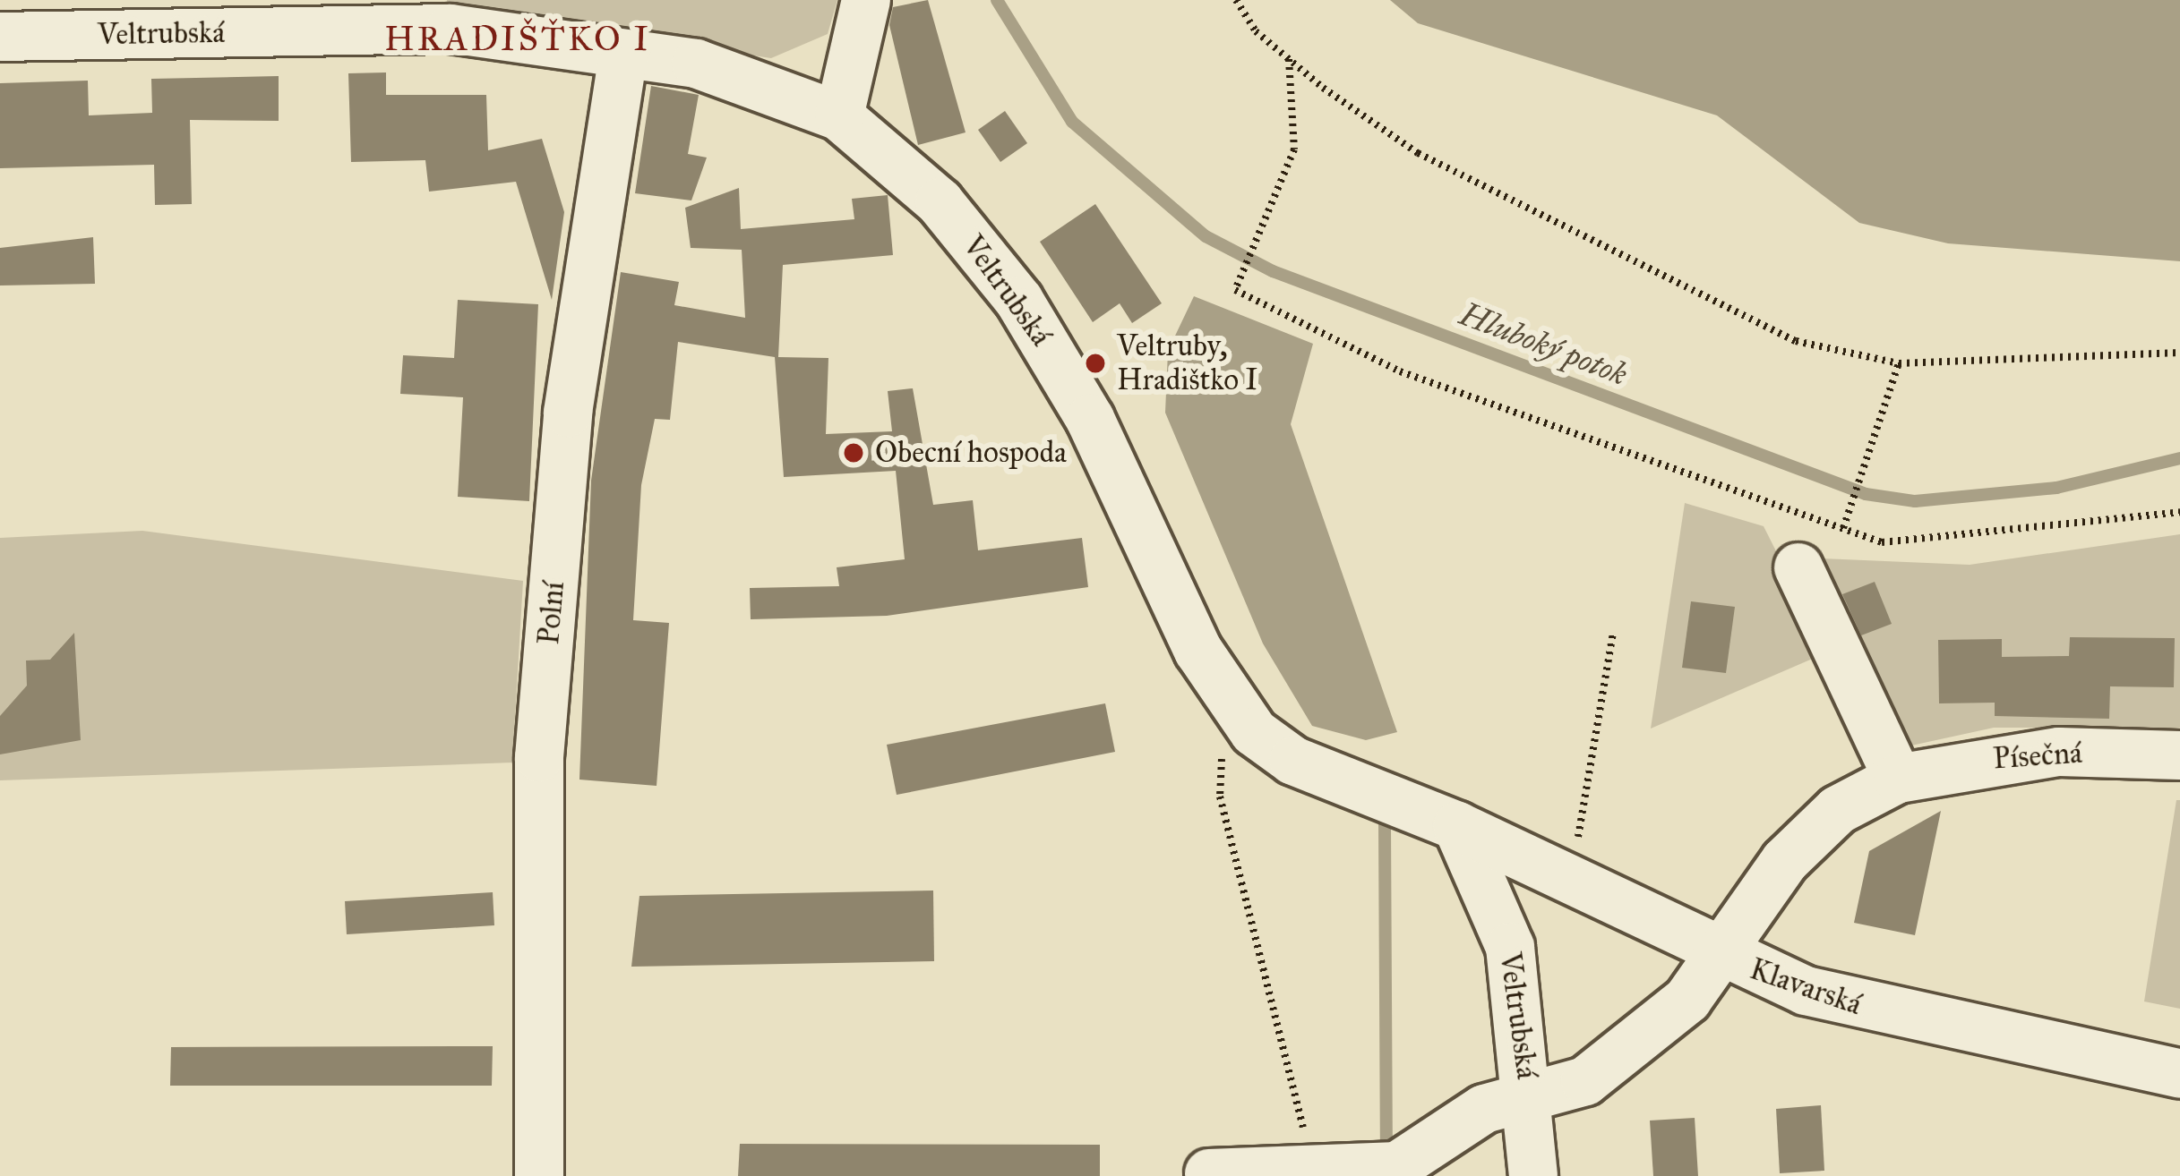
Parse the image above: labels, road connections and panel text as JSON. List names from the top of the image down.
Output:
{
  "streets": {
    "street": [
      "Veltrubská",
      "Polní",
      "Písečná",
      "Klavarská"
    ]
  },
  "crossings": [
    ["Veltrubská", "Polní"],
    ["Veltrubská", "Písečná"],
    ["Veltrubská", "Klavarská"],
    ["Písečná", "Klavarská"]
  ],
  "districts": ["HRADIŠŤKO I"],
  "water": ["Hluboký potok"],
  "places": ["Veltruby, Hradištko I", "Obecní hospoda"]
}
